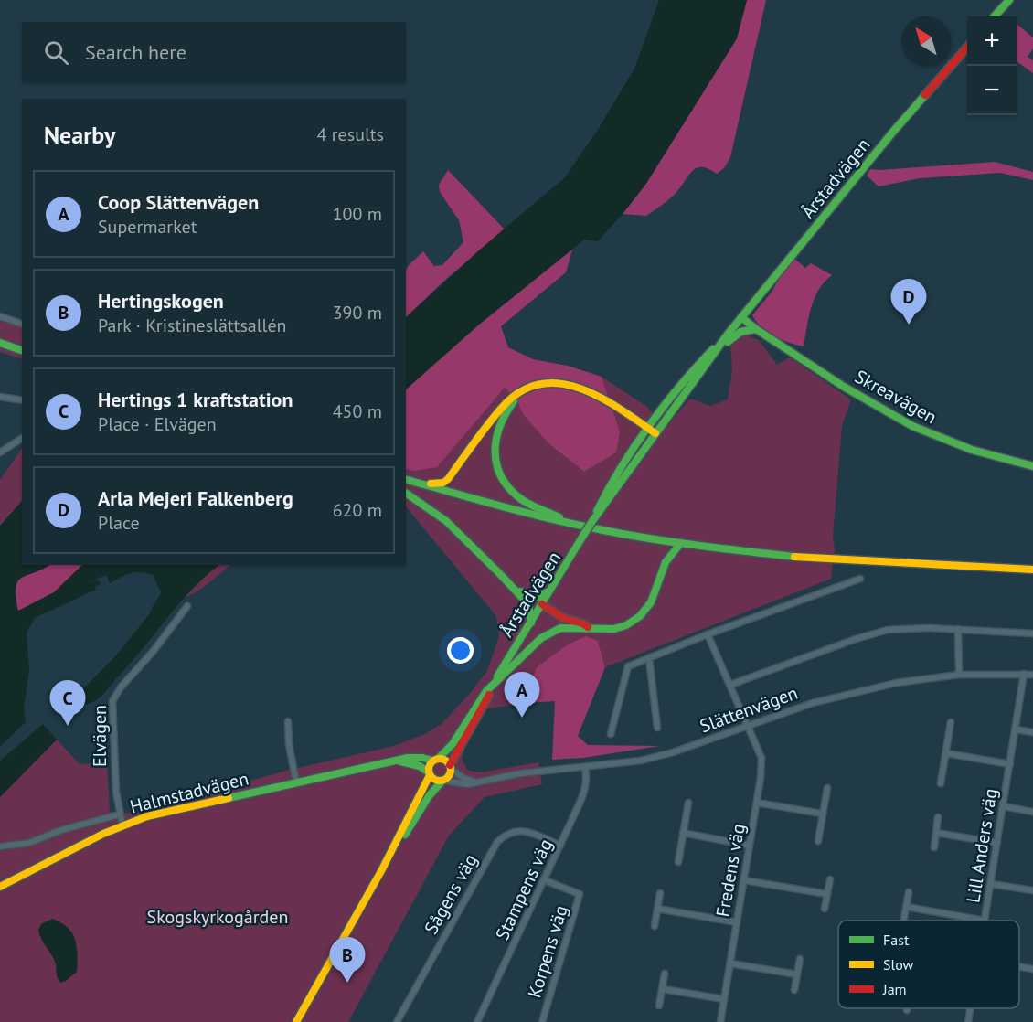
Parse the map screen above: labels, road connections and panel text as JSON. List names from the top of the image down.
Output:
{
  "streets": {
    "main road": ["Årstadvägen", "Skreavägen", "Halmstadvägen"],
    "street": [
      "Slättenvägen",
      "Elvägen",
      "Lill Anders väg",
      "Fredens väg",
      "Stampens väg",
      "Sågens väg",
      "Korpens väg"
    ]
  },
  "crossings": [
    ["Årstadvägen", "Skreavägen"],
    ["Årstadvägen", "Slättenvägen"],
    ["Årstadvägen", "Halmstadvägen"],
    ["Slättenvägen", "Halmstadvägen"],
    ["Slättenvägen", "Lill Anders väg"],
    ["Slättenvägen", "Fredens väg"],
    ["Slättenvägen", "Stampens väg"],
    ["Elvägen", "Halmstadvägen"],
    ["Stampens väg", "Sågens väg"],
    ["Stampens väg", "Korpens väg"]
  ],
  "parks": ["Skogskyrkogården"],
  "legend": ["Fast", "Slow", "Jam"],
  "north": "top left",
  "page": {
    "map_buttons": ["+", "−"],
    "search": "Search here",
    "heading": ["Nearby", "4 results"],
    "list": [
      {
        "mark": "A",
        "name": "Coop Slättenvägen",
        "note": "Supermarket",
        "value": "100 m"
      },
      {
        "mark": "B",
        "name": "Hertingskogen",
        "note": "Park · Kristineslättsallén",
        "value": "390 m"
      },
      {
        "mark": "C",
        "name": "Hertings 1 kraftstation",
        "note": "Place · Elvägen",
        "value": "450 m"
      },
      {
        "mark": "D",
        "name": "Arla Mejeri Falkenberg",
        "note": "Place",
        "value": "620 m"
      }
    ],
    "pins": [
      "D",
      "A",
      "C",
      "B"
    ]
  }
}
